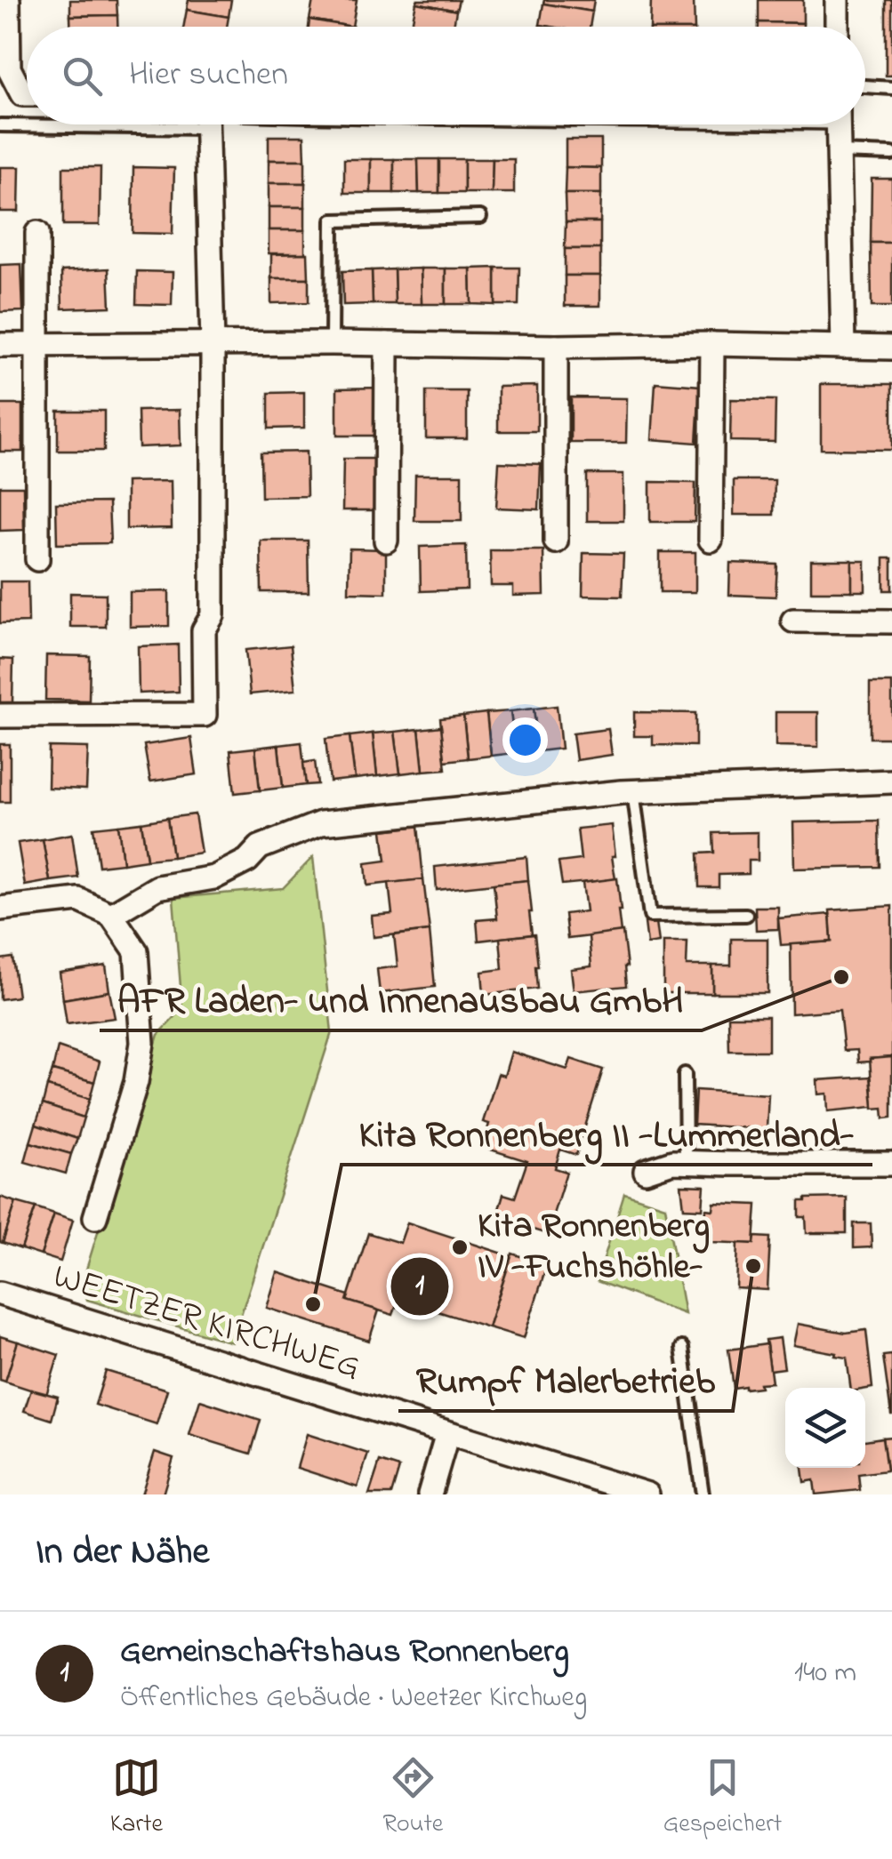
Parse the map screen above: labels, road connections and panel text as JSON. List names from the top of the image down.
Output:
{
  "streets": {
    "street": ["WEETZER KIRCHWEG"]
  },
  "places": [
    "AFR Laden- und Innenausbau GmbH",
    "Kita Ronnenberg IV -Fuchshöhle-",
    "Rumpf Malerbetrieb",
    "Kita Ronnenberg II -Lummerland-"
  ],
  "page": {
    "search": "Hier suchen",
    "pins": "1",
    "heading": "In der Nähe",
    "list": [
      {
        "mark": "1",
        "name": "Gemeinschaftshaus Ronnenberg",
        "note": "Öffentliches Gebäude · Weetzer Kirchweg",
        "value": "140 m"
      }
    ],
    "nav": ["Karte", "Route", "Gespeichert"]
  }
}
